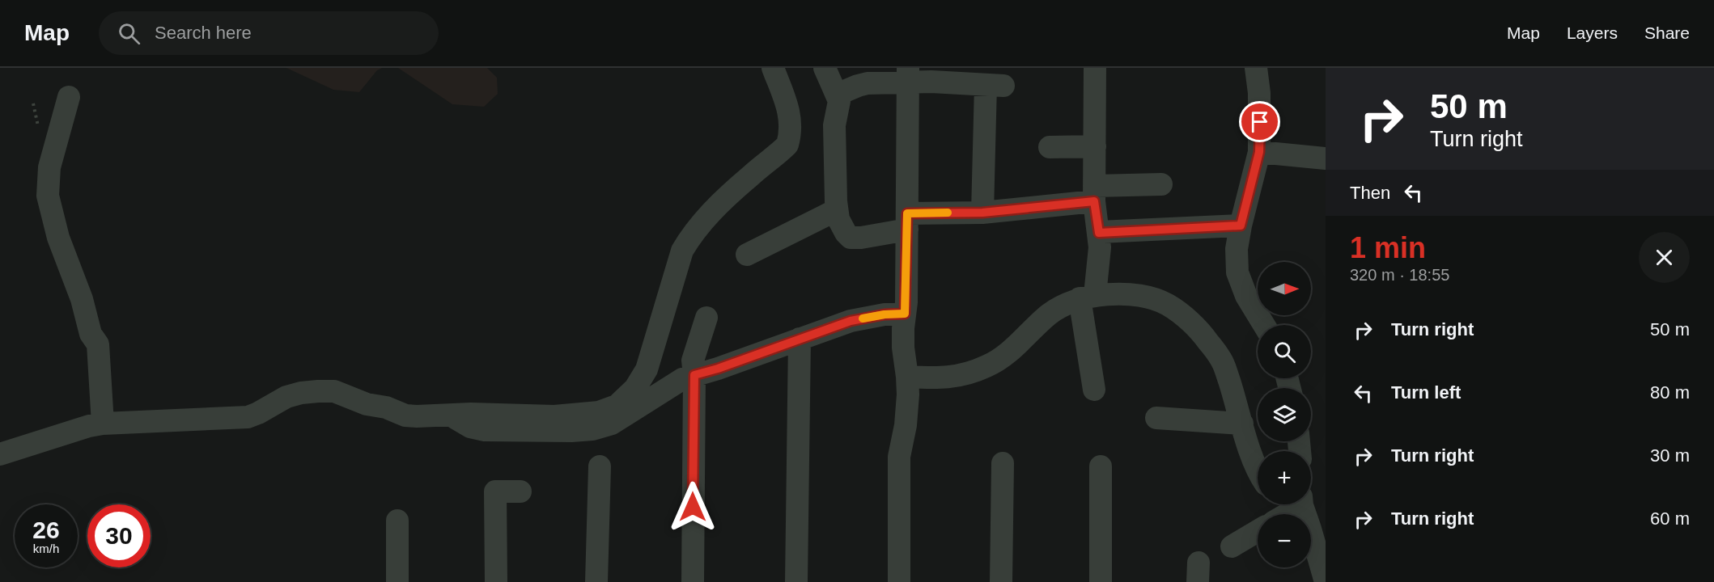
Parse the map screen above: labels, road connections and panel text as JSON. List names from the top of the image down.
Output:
{
  "north": "right",
  "page": {
    "header": "Map",
    "search": "Search here",
    "nav": ["Map", "Layers", "Share"],
    "turn": ["50 m", "Turn right"],
    "then": "Then",
    "heading": ["1 min", "320 m · 18:55"],
    "map_buttons": ["+", "−"],
    "list": [
      {
        "name": "Turn right",
        "value": "50 m"
      },
      {
        "name": "Turn left",
        "value": "80 m"
      },
      {
        "name": "Turn right",
        "value": "30 m"
      },
      {
        "name": "Turn right",
        "value": "60 m"
      }
    ],
    "speed": "26 km/h",
    "limit": "30"
  }
}
